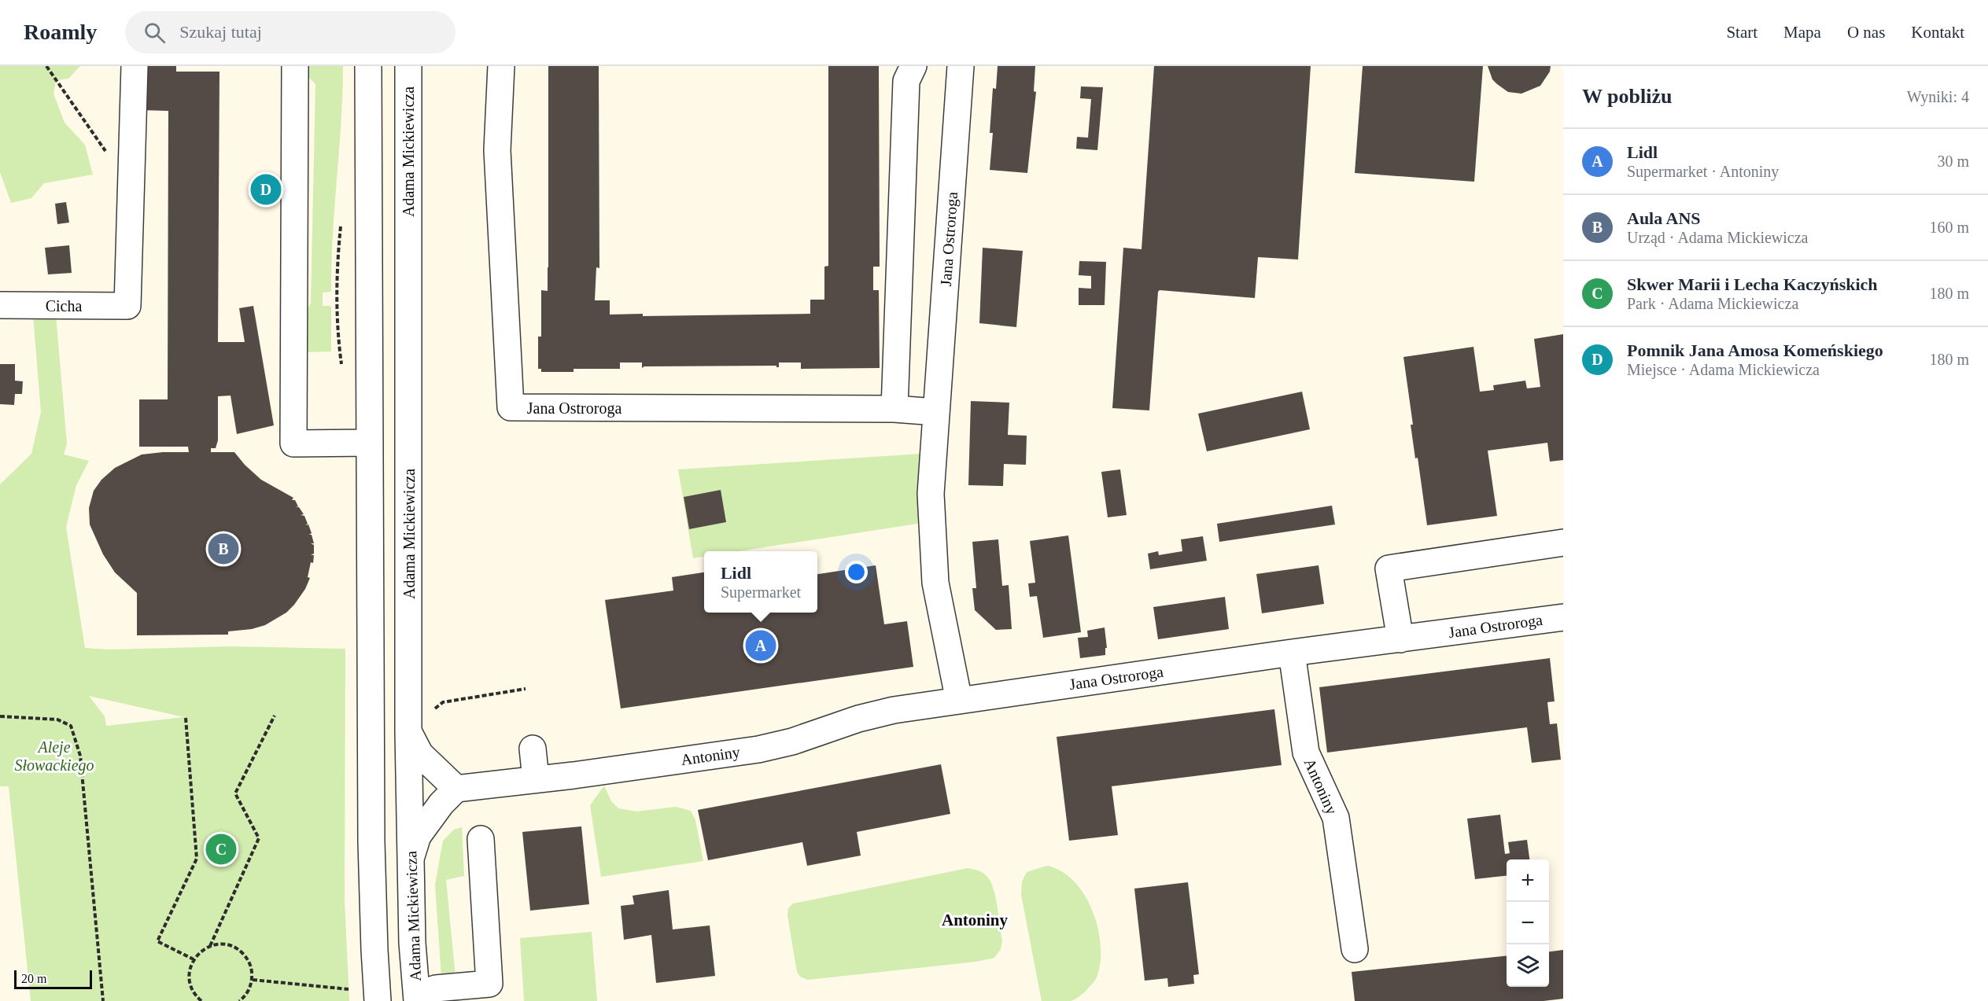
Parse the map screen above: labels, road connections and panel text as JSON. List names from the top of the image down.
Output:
{
  "streets": {
    "street": [
      "Adama Mickiewicza",
      "Jana Ostroroga",
      "Cicha",
      "Antoniny"
    ]
  },
  "crossings": [
    ["Jana Ostroroga", "Antoniny"]
  ],
  "districts": ["Antoniny"],
  "parks": ["Aleje Słowackiego"],
  "scale_bar": "20 m",
  "page": {
    "header": "Roamly",
    "search": "Szukaj tutaj",
    "nav": [
      "Start",
      "Mapa",
      "O nas",
      "Kontakt"
    ],
    "heading": ["W pobliżu", "Wyniki: 4"],
    "list": [
      {
        "mark": "A",
        "name": "Lidl",
        "note": "Supermarket · Antoniny",
        "value": "30 m"
      },
      {
        "mark": "B",
        "name": "Aula ANS",
        "note": "Urząd · Adama Mickiewicza",
        "value": "160 m"
      },
      {
        "mark": "C",
        "name": "Skwer Marii i Lecha Kaczyńskich",
        "note": "Park · Adama Mickiewicza",
        "value": "180 m"
      },
      {
        "mark": "D",
        "name": "Pomnik Jana Amosa Komeńskiego",
        "note": "Miejsce · Adama Mickiewicza",
        "value": "180 m"
      }
    ],
    "pins": [
      "D",
      "B",
      "A",
      "C"
    ],
    "popup": ["Lidl", "Supermarket"],
    "map_buttons": ["+", "−"],
    "scale": "20 m"
  }
}
